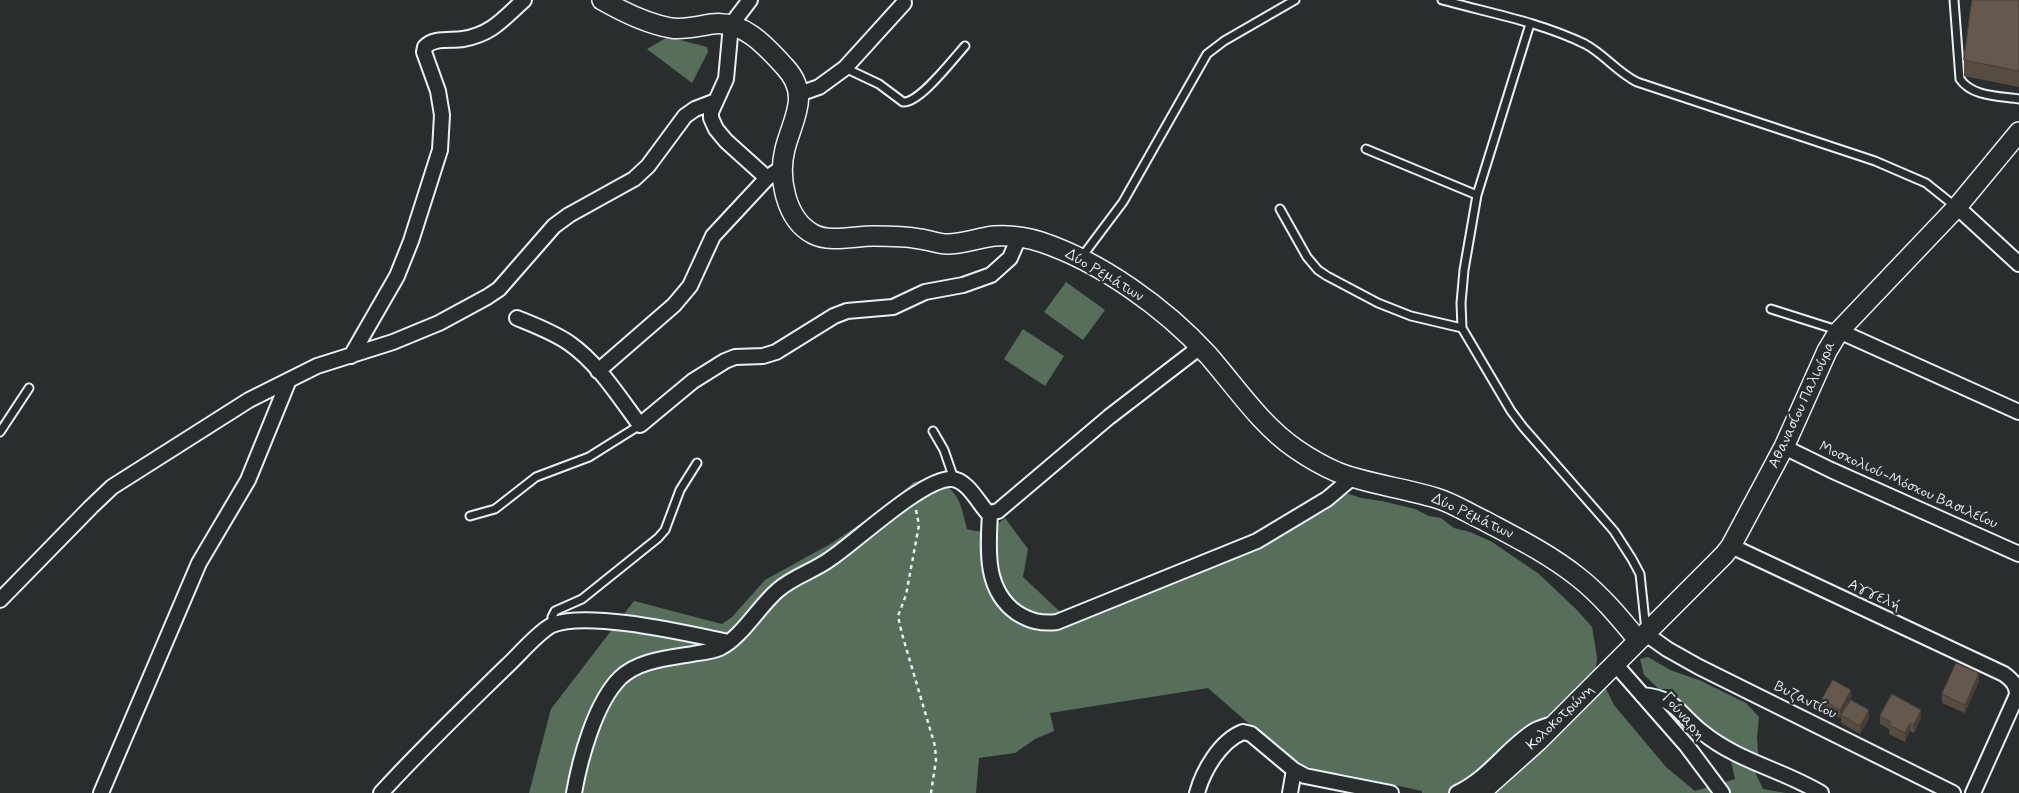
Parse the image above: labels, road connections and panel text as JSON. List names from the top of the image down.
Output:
{
  "streets": {
    "street": [
      "Δύο Ρεμάτων",
      "Αθανασίου Παλιούρα",
      "Mοσχολιού-Μόσχου Βασιλείου",
      "Αγγελή",
      "Βυζαντίου",
      "Γούναρη",
      "Κολοκοτρώνη"
    ]
  },
  "crossings": [
    ["Δύο Ρεμάτων", "Αθανασίου Παλιούρα"],
    ["Δύο Ρεμάτων", "Βυζαντίου"],
    ["Δύο Ρεμάτων", "Κολοκοτρώνη"],
    ["Αθανασίου Παλιούρα", "Mοσχολιού-Μόσχου Βασιλείου"],
    ["Αθανασίου Παλιούρα", "Αγγελή"],
    ["Αθανασίου Παλιούρα", "Βυζαντίου"],
    ["Αθανασίου Παλιούρα", "Κολοκοτρώνη"],
    ["Βυζαντίου", "Κολοκοτρώνη"],
    ["Γούναρη", "Κολοκοτρώνη"]
  ]
}
